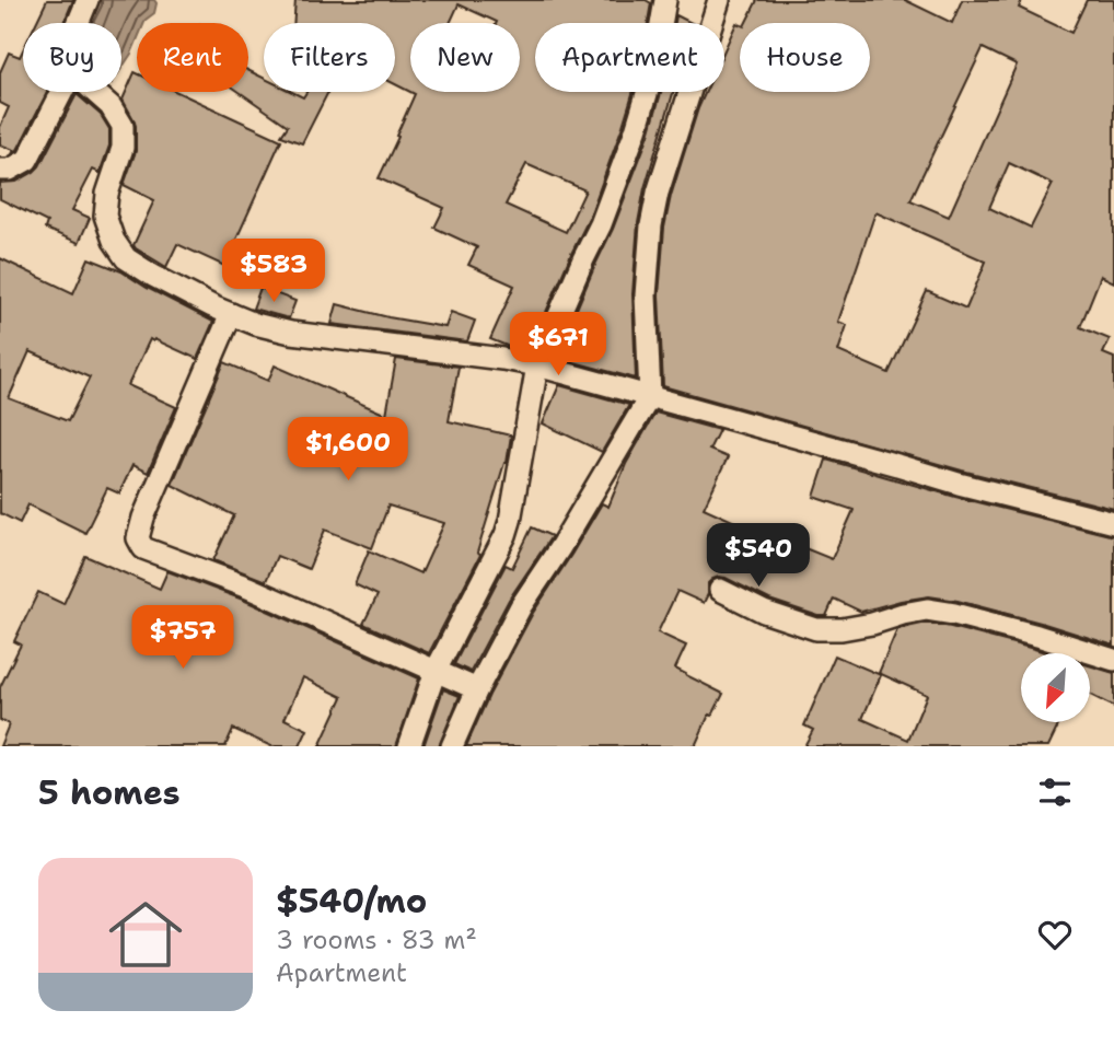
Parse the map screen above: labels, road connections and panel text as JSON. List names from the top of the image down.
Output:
{
  "north": "bottom left",
  "page": {
    "chip": [
      "Buy",
      "Rent",
      "Filters",
      "New",
      "Apartment",
      "House"
    ],
    "price": [
      "$583",
      "$671",
      "$1,600",
      "$540",
      "$757"
    ],
    "heading": "5 homes",
    "list": [
      {
        "name": "$540/mo",
        "note": "3 rooms · 83 m² · Apartment"
      }
    ]
  }
}
